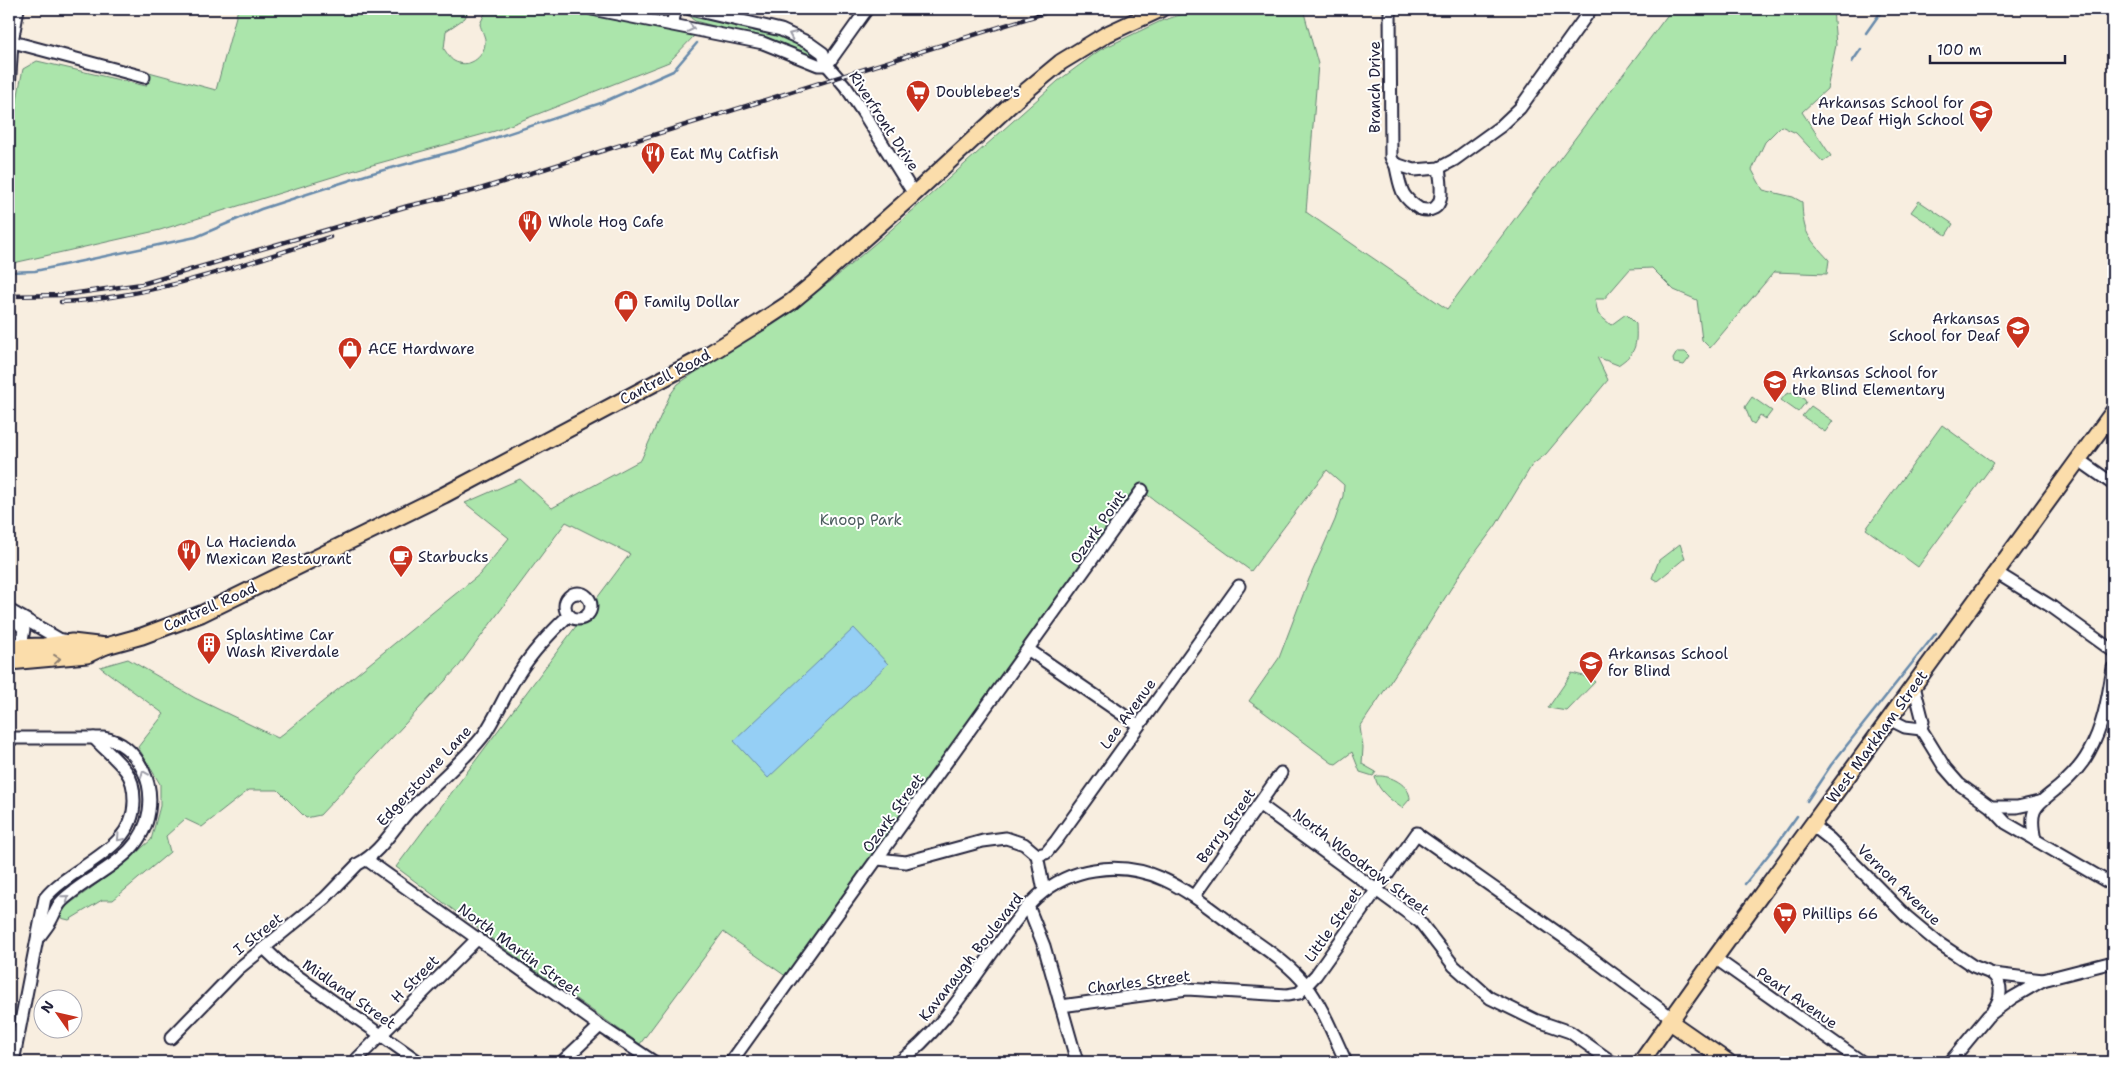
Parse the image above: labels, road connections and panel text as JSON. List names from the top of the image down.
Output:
{
  "streets": {
    "main road": ["Cantrell Road", "West Markham Street"],
    "street": [
      "Branch Drive",
      "Riverfront Drive",
      "Ozark Point",
      "Lee Avenue",
      "Edgerstoune Lane",
      "Ozark Street",
      "Berry Street",
      "North Woodrow Street",
      "Vernon Avenue",
      "Little Street",
      "I Street",
      "North Martin Street",
      "Kavanaugh Boulevard",
      "H Street",
      "Charles Street",
      "Midland Street",
      "Pearl Avenue"
    ]
  },
  "crossings": [
    ["Riverfront Drive", "Cantrell Road"],
    ["Ozark Point", "Ozark Street"],
    ["West Markham Street", "Vernon Avenue"],
    ["West Markham Street", "Little Street"],
    ["West Markham Street", "Pearl Avenue"],
    ["Edgerstoune Lane", "I Street"],
    ["Edgerstoune Lane", "North Martin Street"],
    ["Berry Street", "North Woodrow Street"],
    ["Berry Street", "Kavanaugh Boulevard"],
    ["North Woodrow Street", "Little Street"],
    ["Little Street", "Kavanaugh Boulevard"],
    ["Little Street", "Charles Street"],
    ["I Street", "North Martin Street"],
    ["I Street", "Midland Street"],
    ["North Martin Street", "H Street"],
    ["Kavanaugh Boulevard", "Charles Street"],
    ["H Street", "Midland Street"]
  ],
  "parks": ["Knoop Park"],
  "places": {
    "supermarket": ["Doublebee's", "Phillips 66"],
    "school or university": [
      "Arkansas School for the Deaf High School",
      "Arkansas School for Deaf",
      "Arkansas School for the Blind Elementary",
      "Arkansas School for Blind"
    ],
    "restaurant": ["Eat My Catfish", "Whole Hog Cafe", "La Hacienda Mexican Restaurant"],
    "shop": ["Family Dollar", "ACE Hardware"],
    "cafe": ["Starbucks"],
    "building": ["Splashtime Car Wash Riverdale"]
  },
  "scale_bar": "100 m",
  "north": "top left"
}
